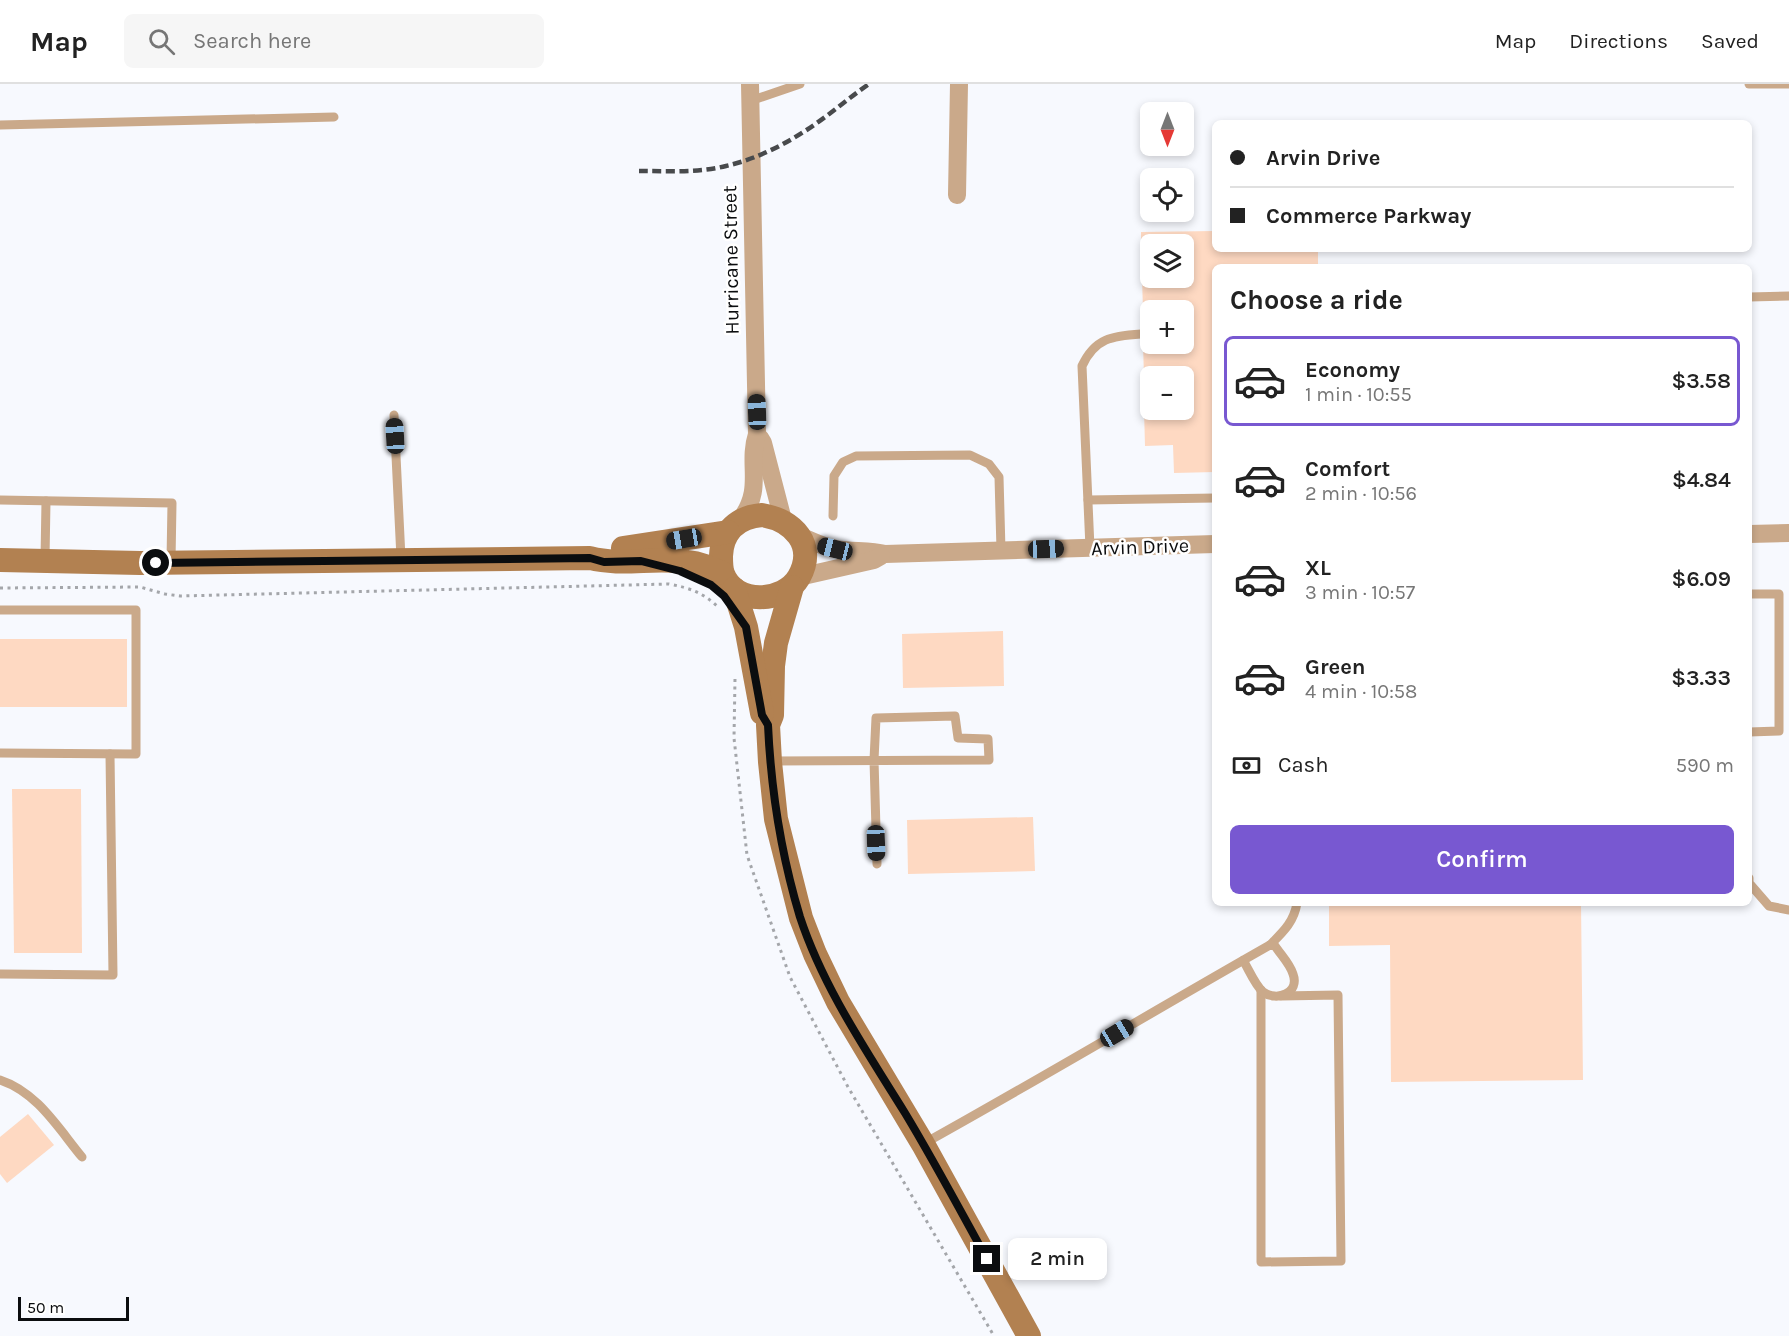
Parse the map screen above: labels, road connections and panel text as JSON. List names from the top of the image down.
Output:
{
  "streets": {
    "street": ["Hurricane Street", "Arvin Drive"]
  },
  "crossings": [
    ["Hurricane Street", "Arvin Drive"]
  ],
  "scale_bar": "50 m",
  "north": "bottom",
  "page": {
    "header": "Map",
    "search": "Search here",
    "nav": ["Map", "Directions", "Saved"],
    "map_buttons": ["+", "−"],
    "banner": ["Arvin Drive", "Commerce Parkway"],
    "heading": "Choose a ride",
    "list": [
      {
        "name": "Economy",
        "note": "1 min · 10:55",
        "value": "$3.58"
      },
      {
        "name": "Comfort",
        "note": "2 min · 10:56",
        "value": "$4.84"
      },
      {
        "name": "XL",
        "note": "3 min · 10:57",
        "value": "$6.09"
      },
      {
        "name": "Green",
        "note": "4 min · 10:58",
        "value": "$3.33"
      }
    ],
    "pay": ["Cash", "590 m"],
    "buttons": "Confirm",
    "bubble": "2 min",
    "scale": "50 m"
  }
}
